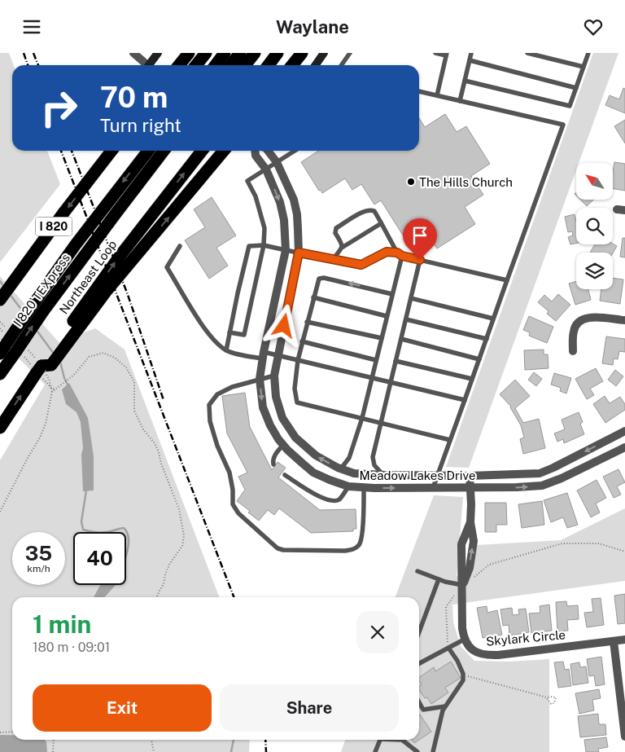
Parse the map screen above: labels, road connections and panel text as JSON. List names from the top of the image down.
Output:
{
  "streets": {
    "highway": ["I 820", "Northeast Loop", "I 820 TEXpress"],
    "street": ["Meadow Lakes Drive", "Skylark Circle"]
  },
  "places": ["The Hills Church"],
  "north": "top left",
  "page": {
    "header": "Waylane",
    "turn": ["70 m", "Turn right"],
    "speed": "35 km/h",
    "limit": "40",
    "heading": ["1 min", "180 m · 09:01"],
    "buttons": ["Exit", "Share"]
  }
}
